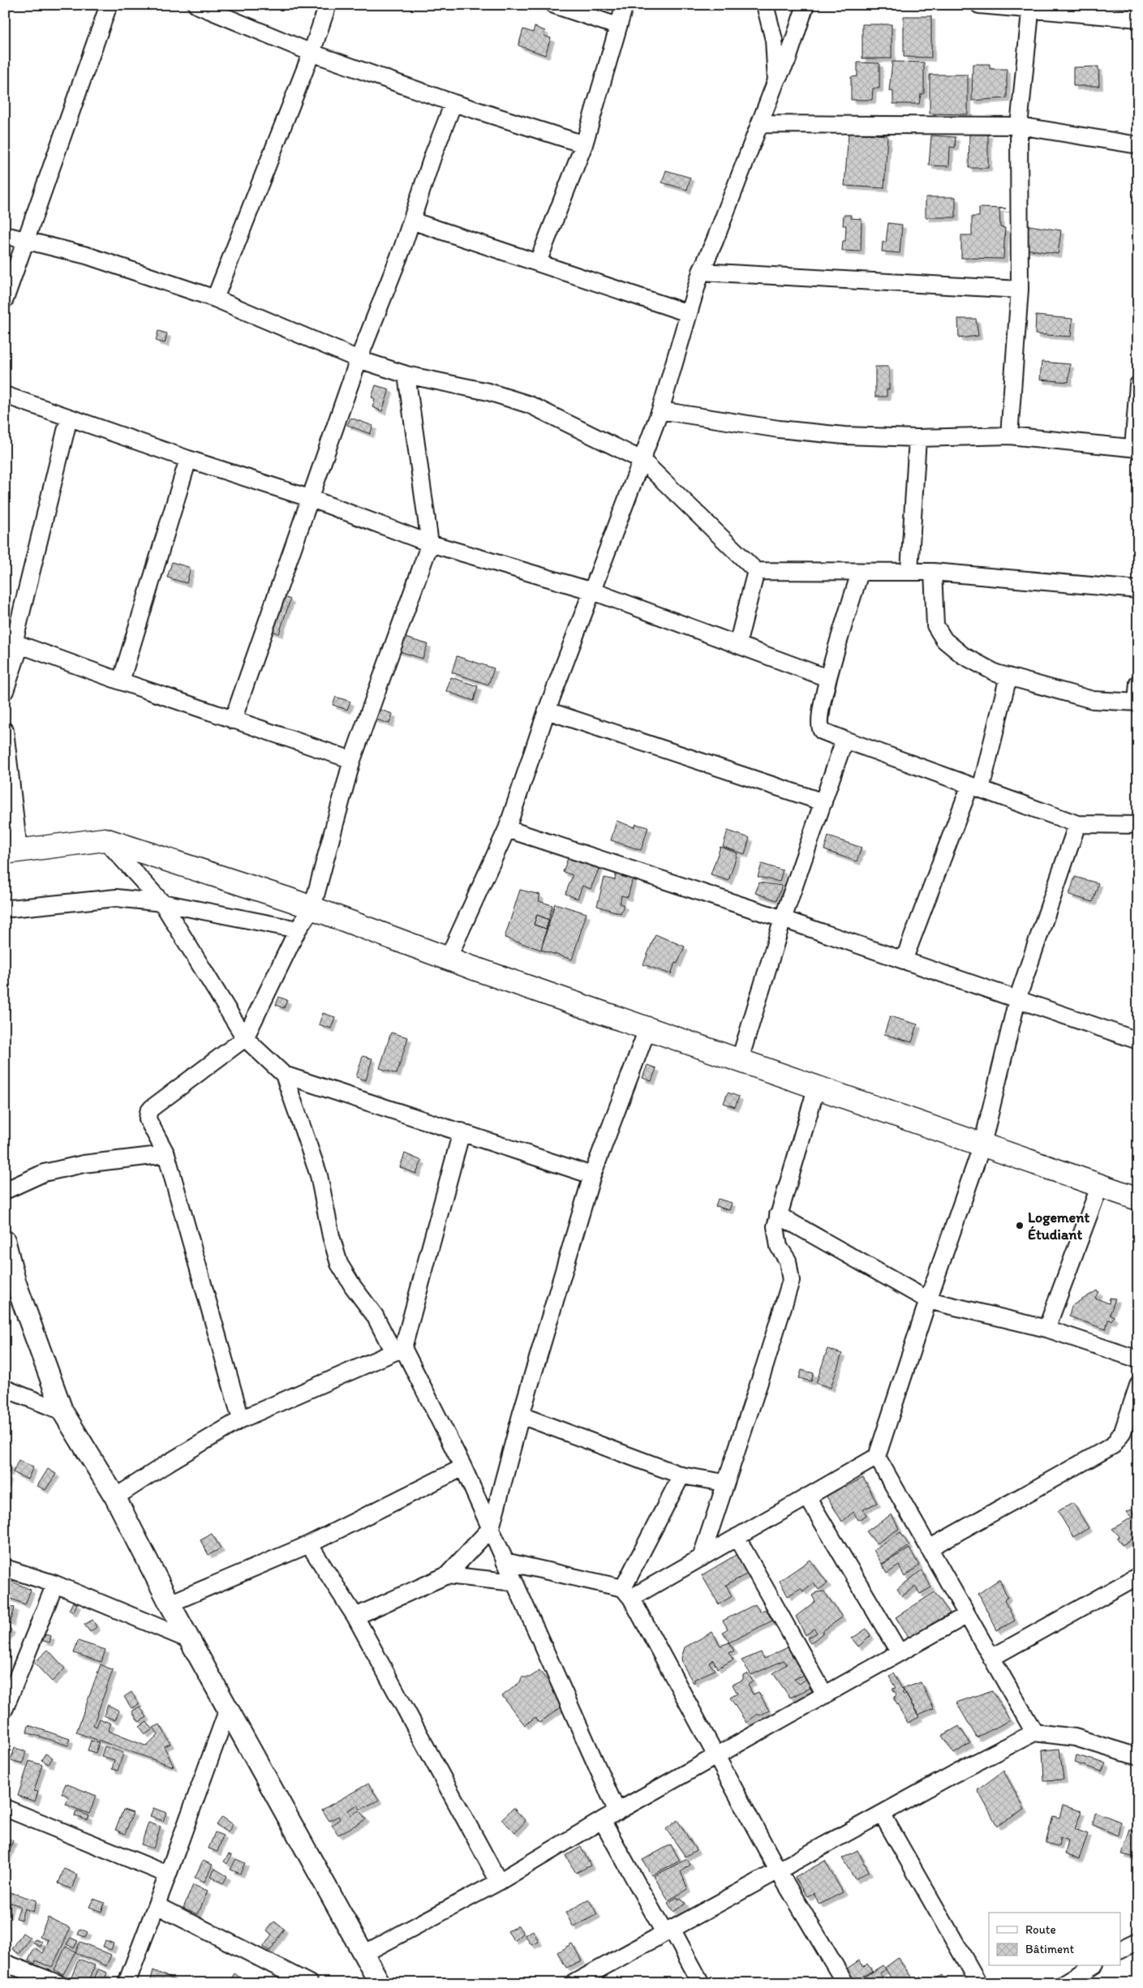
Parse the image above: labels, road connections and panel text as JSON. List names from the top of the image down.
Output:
{
  "places": ["Logement Étudiant"],
  "legend": ["Route", "Bâtiment"]
}
